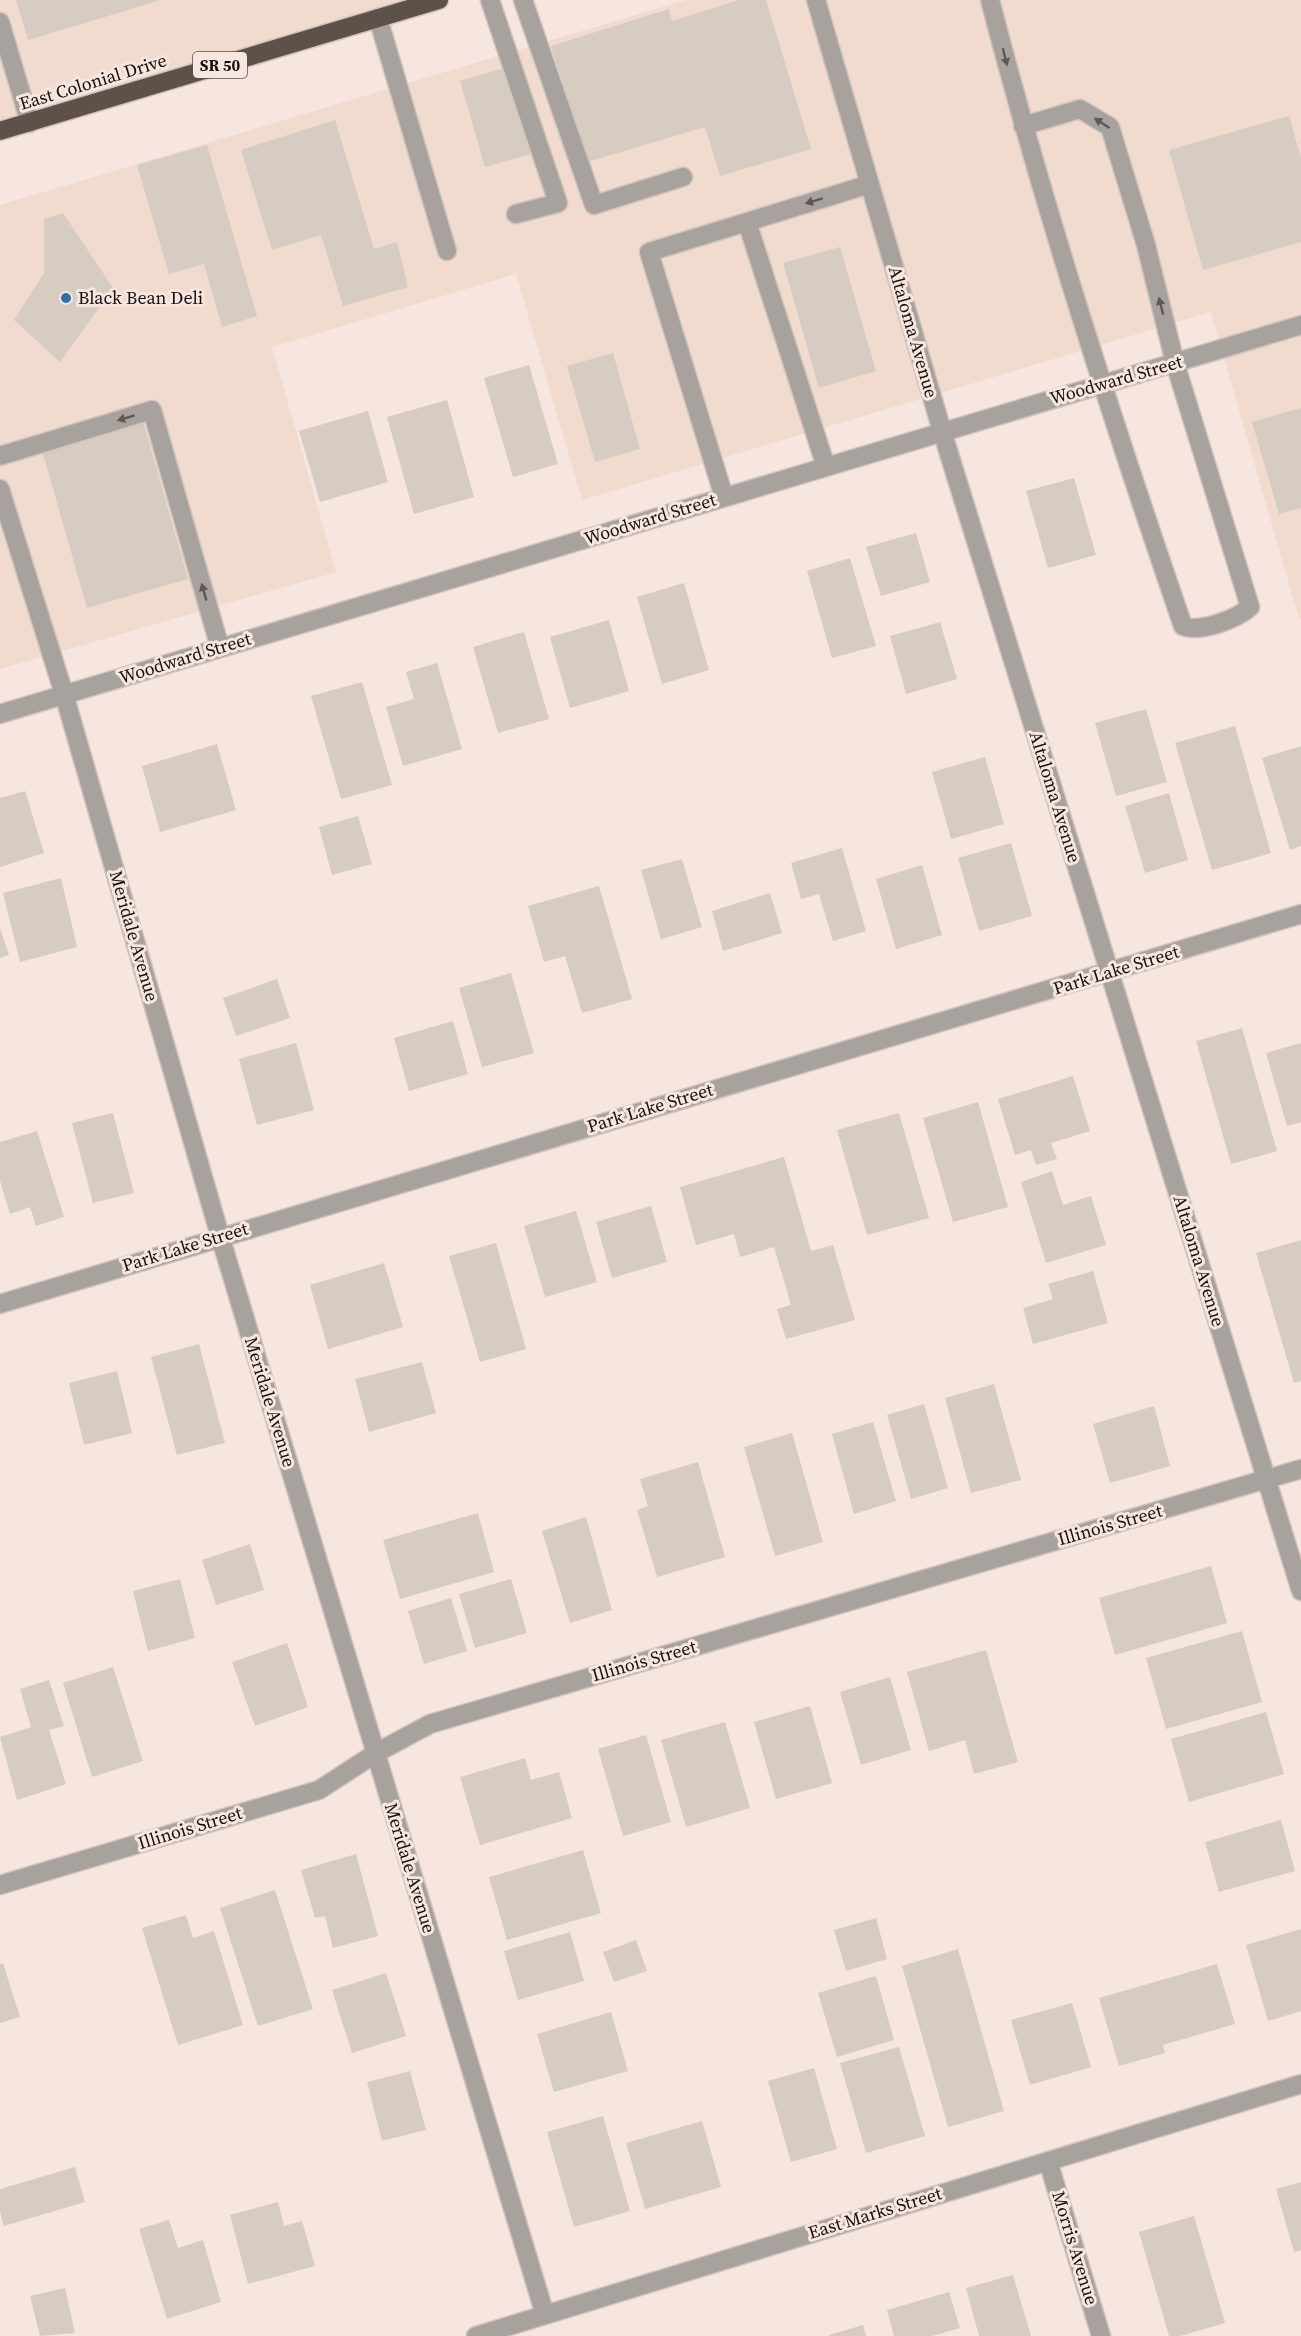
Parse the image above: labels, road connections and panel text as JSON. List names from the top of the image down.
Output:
{
  "streets": {
    "highway": ["SR 50", "East Colonial Drive"],
    "street": [
      "Altaloma Avenue",
      "Woodward Street",
      "Meridale Avenue",
      "Park Lake Street",
      "Illinois Street",
      "East Marks Street",
      "Morris Avenue"
    ]
  },
  "crossings": [
    ["Altaloma Avenue", "Woodward Street"],
    ["Altaloma Avenue", "Park Lake Street"],
    ["Altaloma Avenue", "Illinois Street"],
    ["Woodward Street", "Meridale Avenue"],
    ["Meridale Avenue", "Park Lake Street"],
    ["Meridale Avenue", "Illinois Street"],
    ["Meridale Avenue", "East Marks Street"],
    ["East Marks Street", "Morris Avenue"]
  ],
  "places": ["Black Bean Deli"]
}
